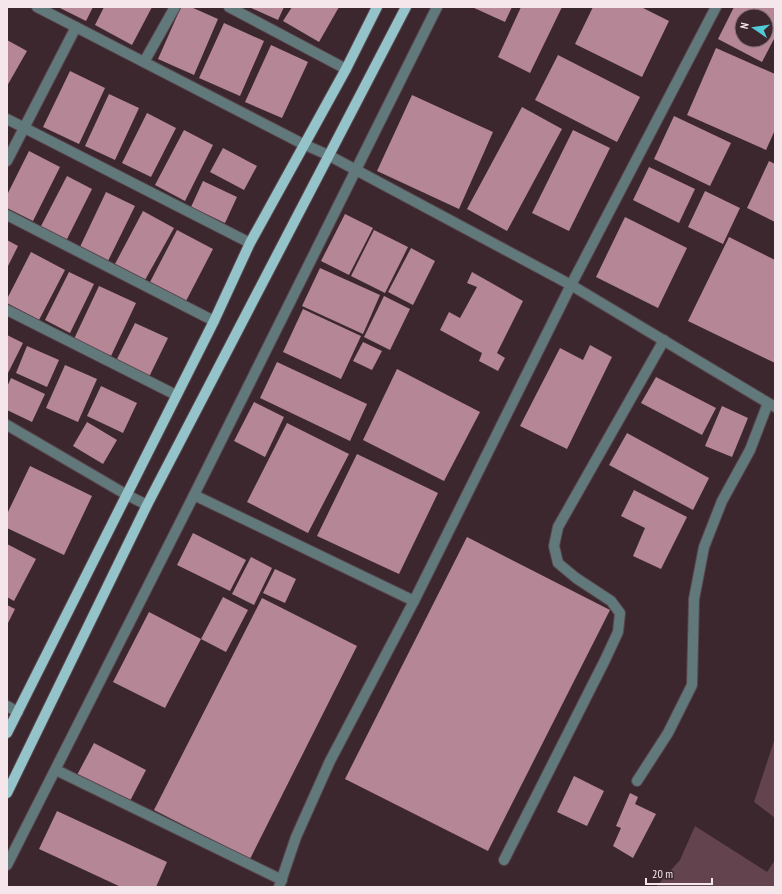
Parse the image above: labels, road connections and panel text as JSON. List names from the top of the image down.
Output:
{
  "scale_bar": "20 m",
  "north": "left"
}
